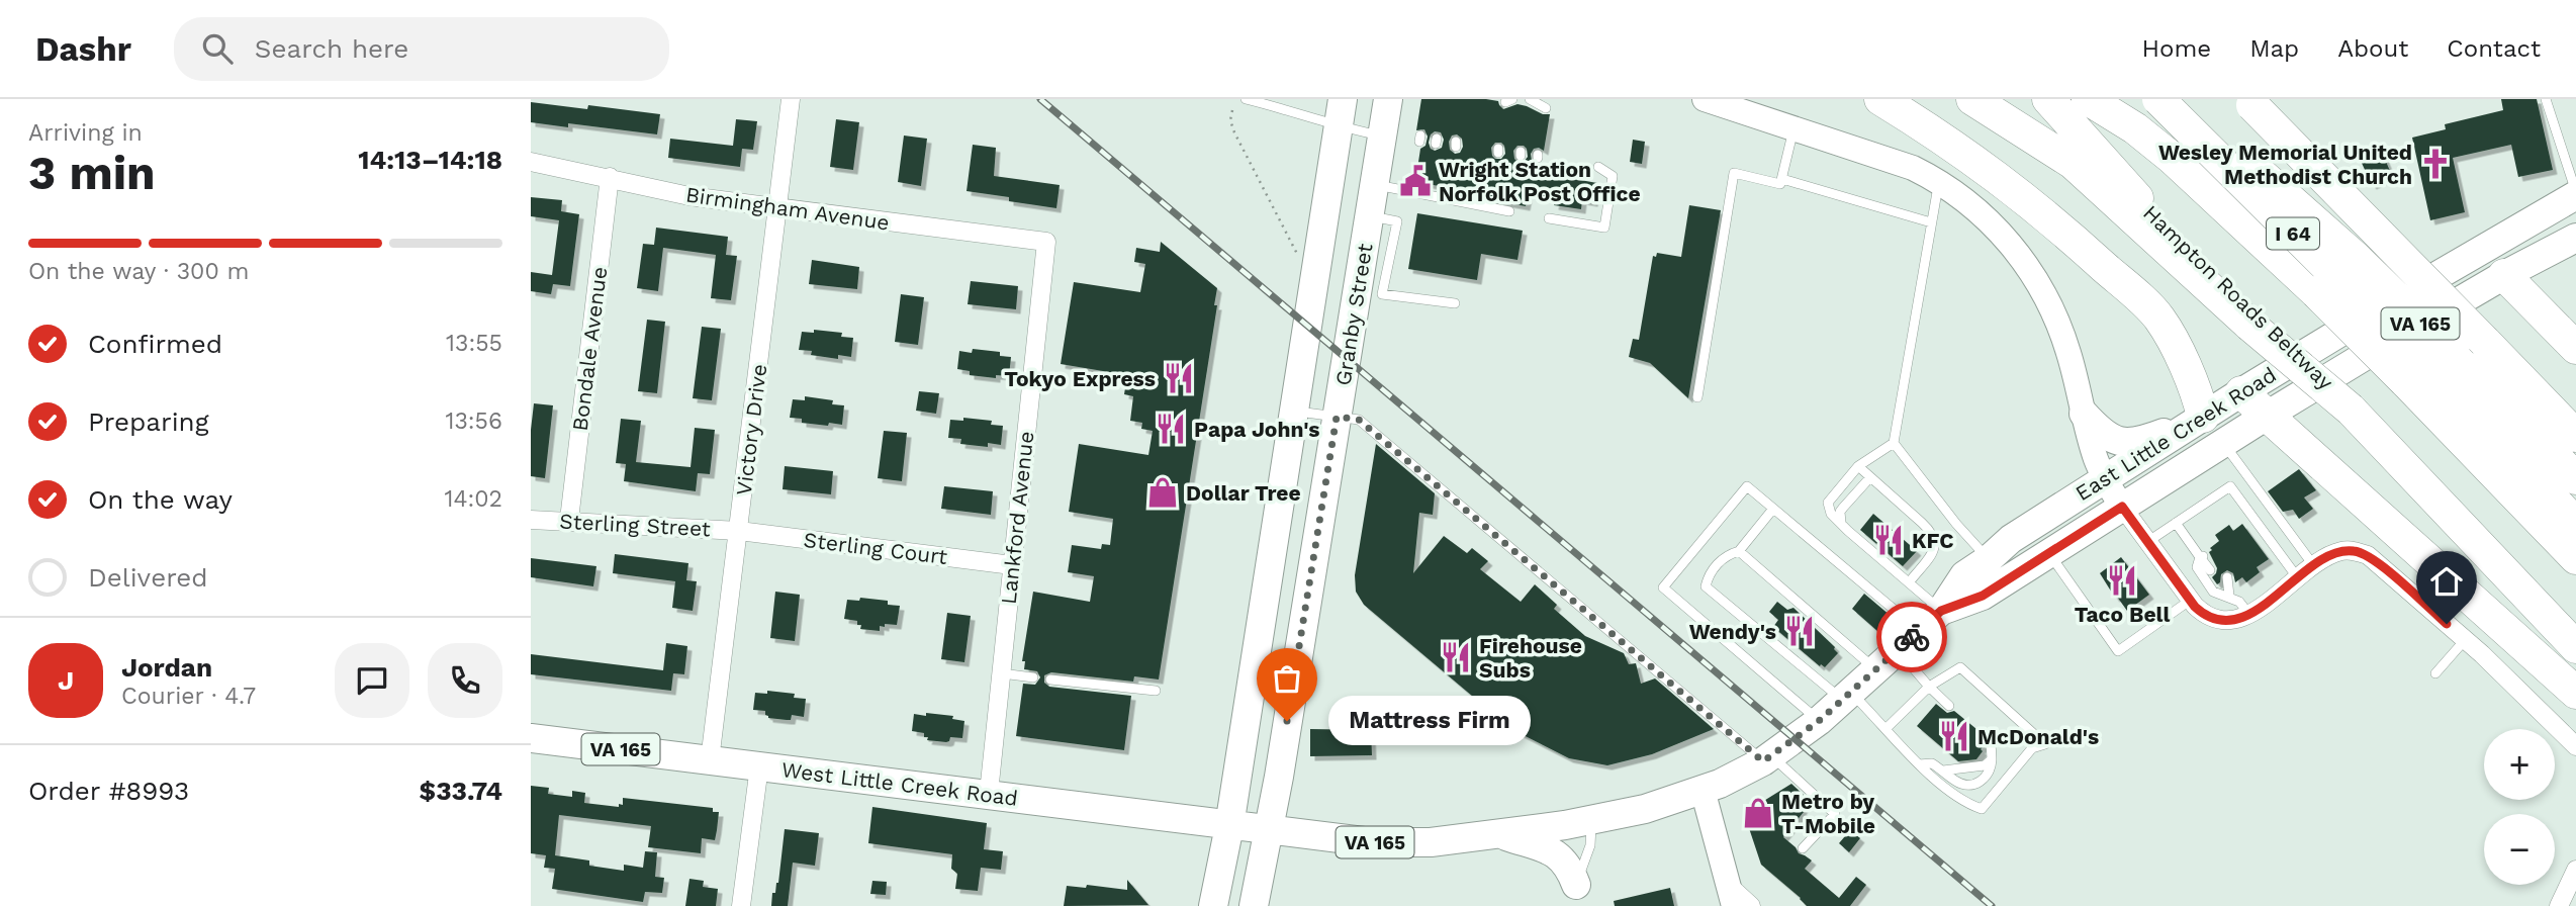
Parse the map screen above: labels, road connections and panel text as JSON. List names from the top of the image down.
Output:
{
  "streets": {
    "highway": ["I 64", "Hampton Roads Beltway"],
    "main road": [
      "Granby Street",
      "VA 165",
      "East Little Creek Road",
      "West Little Creek Road"
    ],
    "street": [
      "Birmingham Avenue",
      "Bondale Avenue",
      "Victory Drive",
      "Lankford Avenue",
      "Sterling Street",
      "Sterling Court"
    ]
  },
  "crossings": [
    ["Birmingham Avenue", "Bondale Avenue"],
    ["Birmingham Avenue", "Victory Drive"],
    ["Birmingham Avenue", "Lankford Avenue"],
    ["Granby Street", "East Little Creek Road"],
    ["Granby Street", "West Little Creek Road"],
    ["Bondale Avenue", "Sterling Street"],
    ["Victory Drive", "Sterling Street"],
    ["Victory Drive", "Sterling Court"],
    ["Victory Drive", "West Little Creek Road"],
    ["East Little Creek Road", "West Little Creek Road"],
    ["Lankford Avenue", "Sterling Court"],
    ["Lankford Avenue", "West Little Creek Road"],
    ["Sterling Street", "Sterling Court"]
  ],
  "places": {
    "church": ["Wesley Memorial United Methodist Church"],
    "public building": ["Wright Station Norfolk Post Office"],
    "restaurant": [
      "Tokyo Express",
      "Papa John's",
      "KFC",
      "Taco Bell",
      "Wendy's",
      "Firehouse Subs",
      "McDonald's"
    ],
    "shop": ["Dollar Tree", "Metro by T-Mobile"],
    "other": ["Mattress Firm"]
  },
  "page": {
    "header": "Dashr",
    "search": "Search here",
    "nav": [
      "Home",
      "Map",
      "About",
      "Contact"
    ],
    "heading": ["3 min", "Arriving in", "14:13–14:18"],
    "panel": [
      "Jordan",
      "Courier · 4.7",
      "Order #8993",
      "$33.74"
    ],
    "bar": "On the way · 300 m",
    "list": [
      ["Confirmed", "13:55"],
      ["Preparing", "13:56"],
      ["On the way", "14:02"],
      "Delivered"
    ],
    "round": "J",
    "bubble": "Mattress Firm",
    "map_buttons": ["+", "−"]
  }
}
